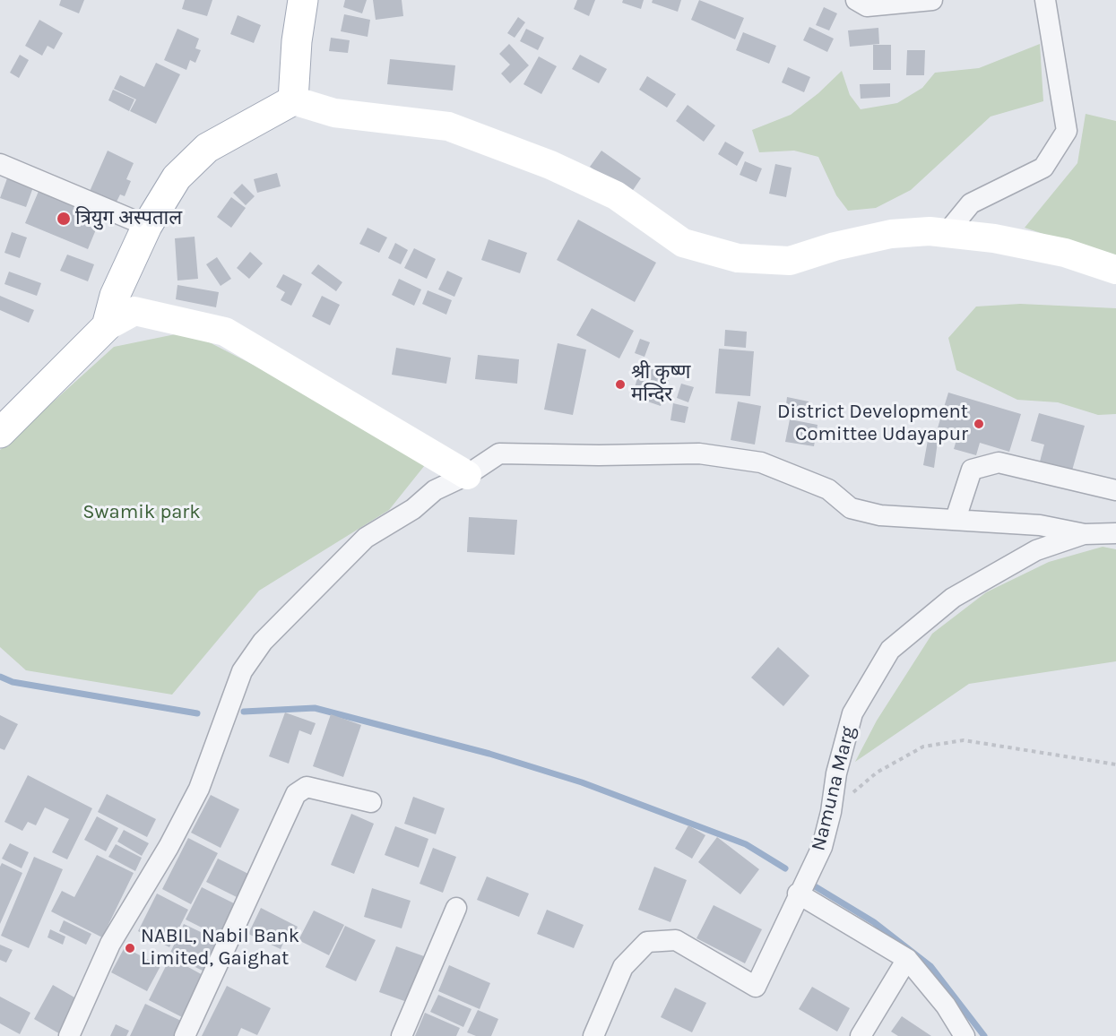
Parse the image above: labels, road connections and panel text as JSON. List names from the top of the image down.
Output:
{
  "streets": {
    "street": ["Namuna Marg"]
  },
  "parks": ["Swamik park"],
  "places": [
    "त्रियुग अस्पताल",
    "श्री कृष्ण मन्दिर",
    "District Development Comittee Udayapur",
    "NABIL, Nabil Bank Limited, Gaighat"
  ]
}
